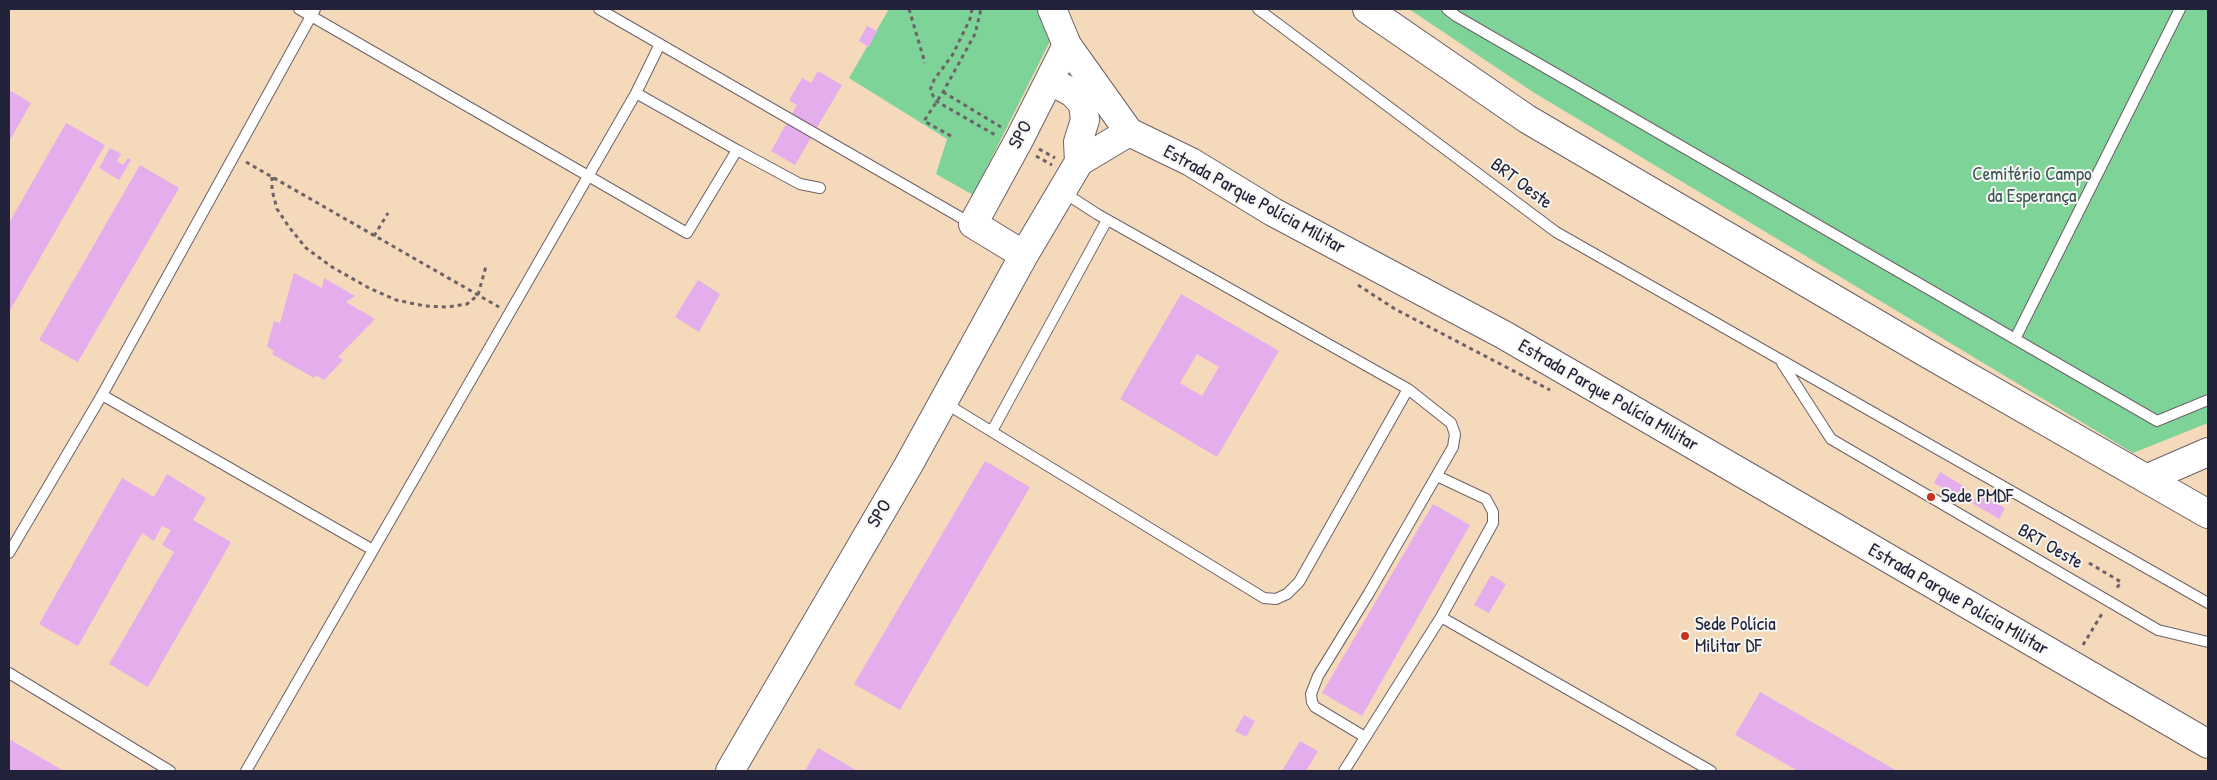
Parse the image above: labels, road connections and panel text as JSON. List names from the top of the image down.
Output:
{
  "streets": {
    "main road": ["SPO", "Estrada Parque Polícia Militar"],
    "lane": ["BRT Oeste"]
  },
  "crossings": [
    ["SPO", "Estrada Parque Polícia Militar"]
  ],
  "parks": ["Cemitério Campo da Esperança"],
  "places": ["Sede PMDF", "Sede Polícia Militar DF"]
}
